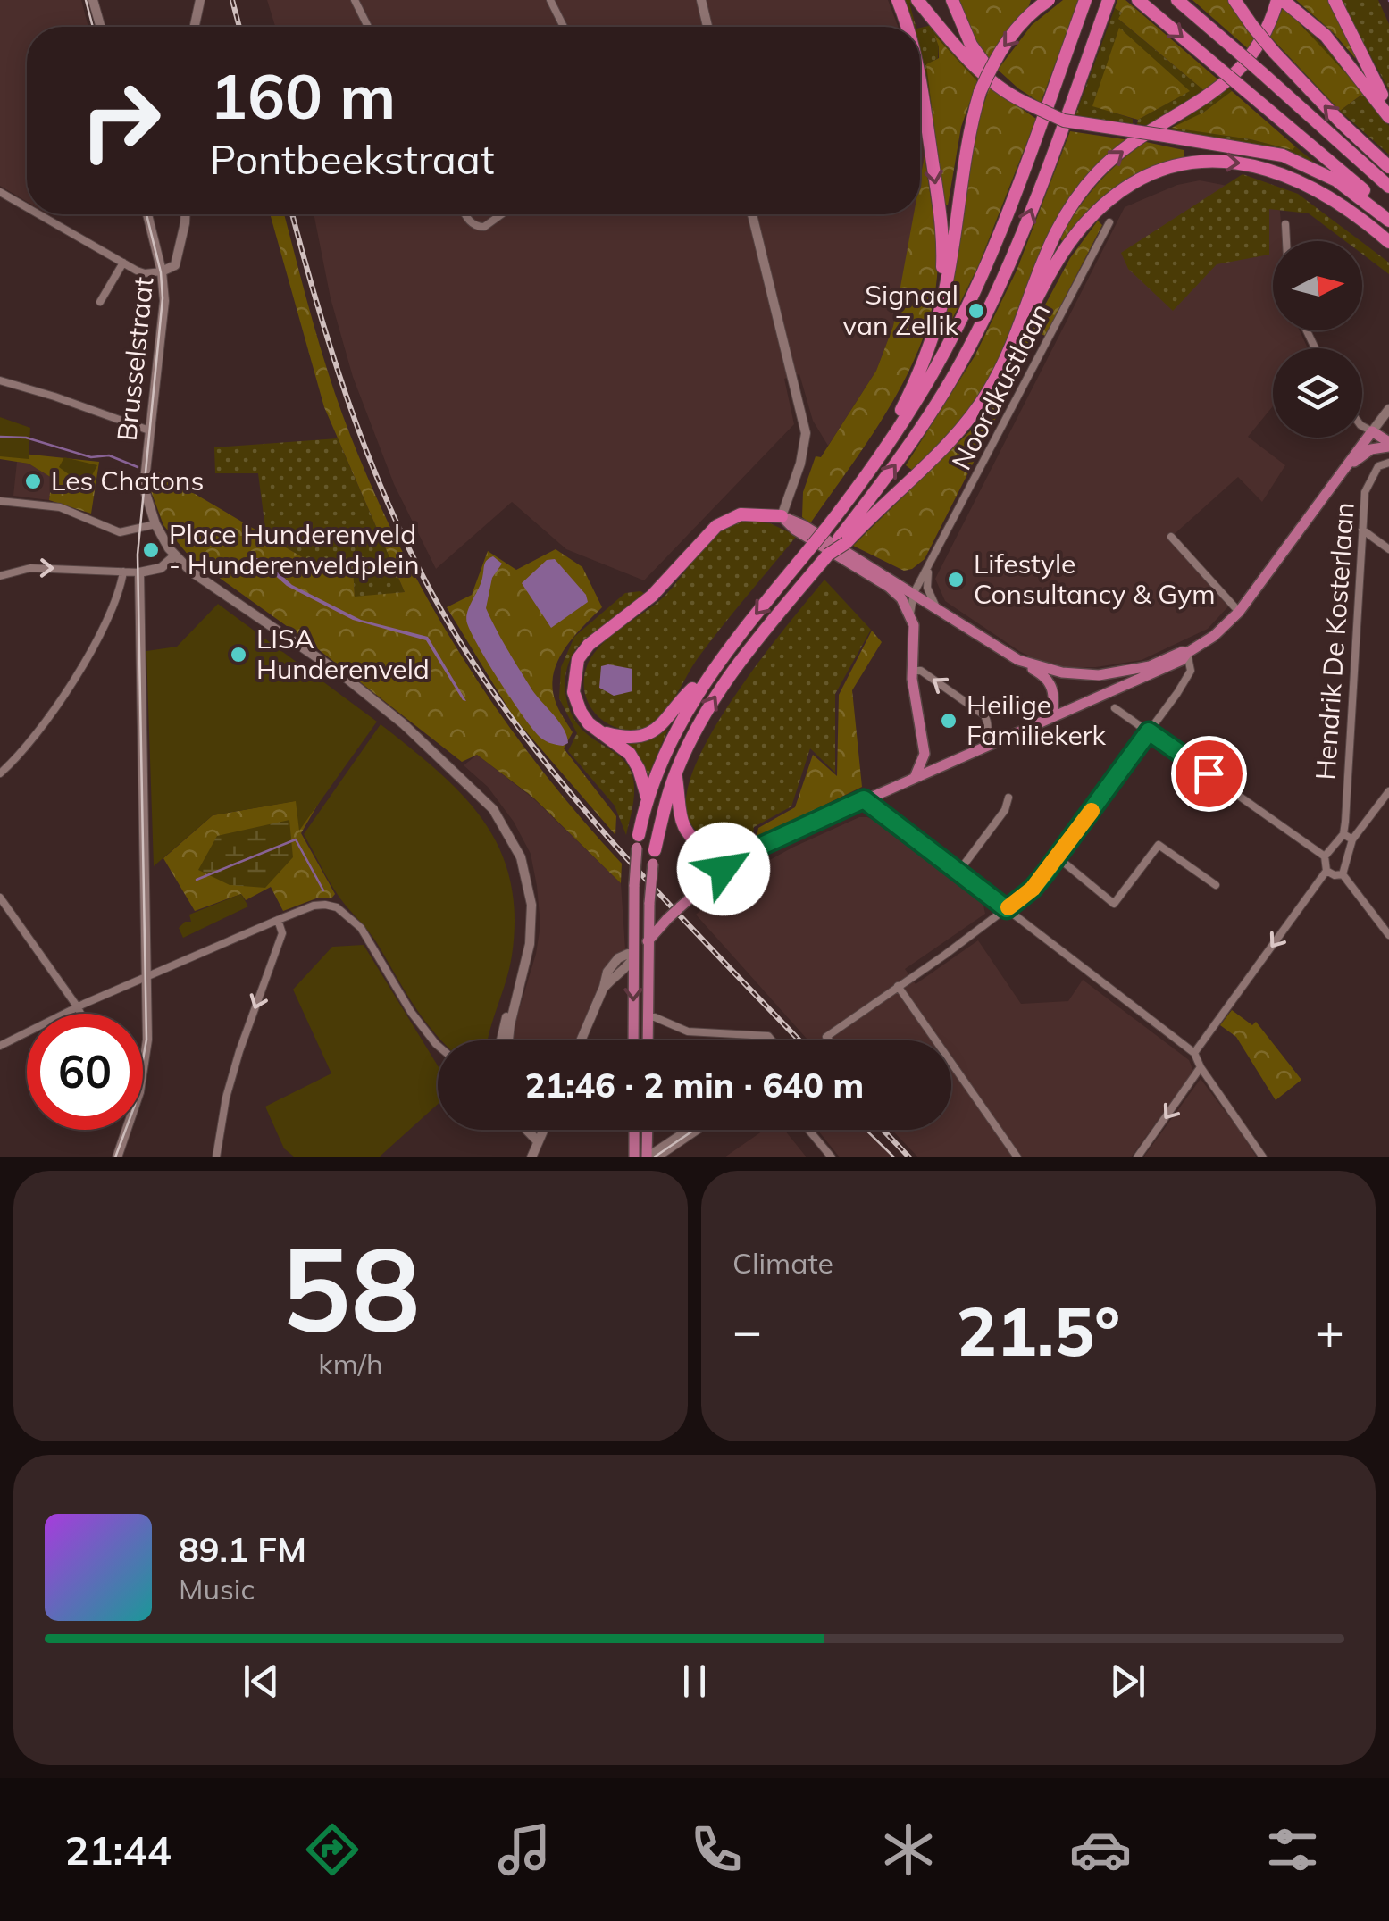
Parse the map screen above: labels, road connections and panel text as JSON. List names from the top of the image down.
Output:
{
  "streets": {
    "street": ["Brusselstraat", "Noordkustlaan", "Hendrik De Kosterlaan"]
  },
  "places": [
    "Signaal van Zellik",
    "Les Chatons",
    "Place Hunderenveld - Hunderenveldplein",
    "Lifestyle Consultancy & Gym",
    "LISA Hunderenveld",
    "Heilige Familiekerk"
  ],
  "north": "right",
  "page": {
    "turn": ["160 m", "Pontbeekstraat"],
    "limit": "60",
    "trip": "21:46 · 2 min · 640 m",
    "tile": [
      ["58", "km/h"],
      "Climate"
    ],
    "heat": ["−", "21.5°", "+"],
    "song": ["89.1 FM", "Music"],
    "tabs": "21:44"
  }
}
